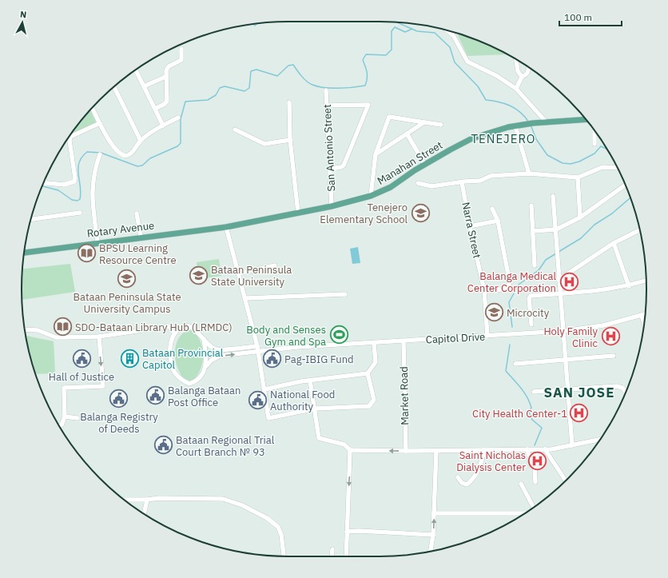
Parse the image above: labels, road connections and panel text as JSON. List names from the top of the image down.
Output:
{
  "streets": {
    "main road": ["Manahan Street", "Rotary Avenue"],
    "street": [
      "San Antonio Street",
      "Narra Street",
      "Capitol Drive",
      "Market Road"
    ]
  },
  "crossings": [
    ["San Antonio Street", "Manahan Street"],
    ["Manahan Street", "Rotary Avenue"],
    ["Narra Street", "Capitol Drive"],
    ["Capitol Drive", "Market Road"]
  ],
  "districts": ["TENEJERO", "SAN JOSE"],
  "places": {
    "school or university": [
      "Tenejero Elementary School",
      "Bataan Peninsula State University",
      "Bataan Peninsula State University Campus",
      "Microcity"
    ],
    "library": ["BPSU Learning Resource Centre", "SDO-Bataan Library Hub (LRMDC)"],
    "hospital": [
      "Balanga Medical Center Corporation",
      "Holy Family Clinic",
      "City Health Center-1",
      "Saint Nicholas Dialysis Center"
    ],
    "sports": ["Body and Senses Gym and Spa"],
    "building": ["Bataan Provincial Capitol"],
    "public building": [
      "Hall of Justice",
      "Pag-IBIG Fund",
      "Balanga Bataan Post Office",
      "Balanga Registry of Deeds",
      "National Food Authority",
      "Bataan Regional Trial Court Branch № 93"
    ]
  },
  "scale_bar": "100 m",
  "north": "top"
}
